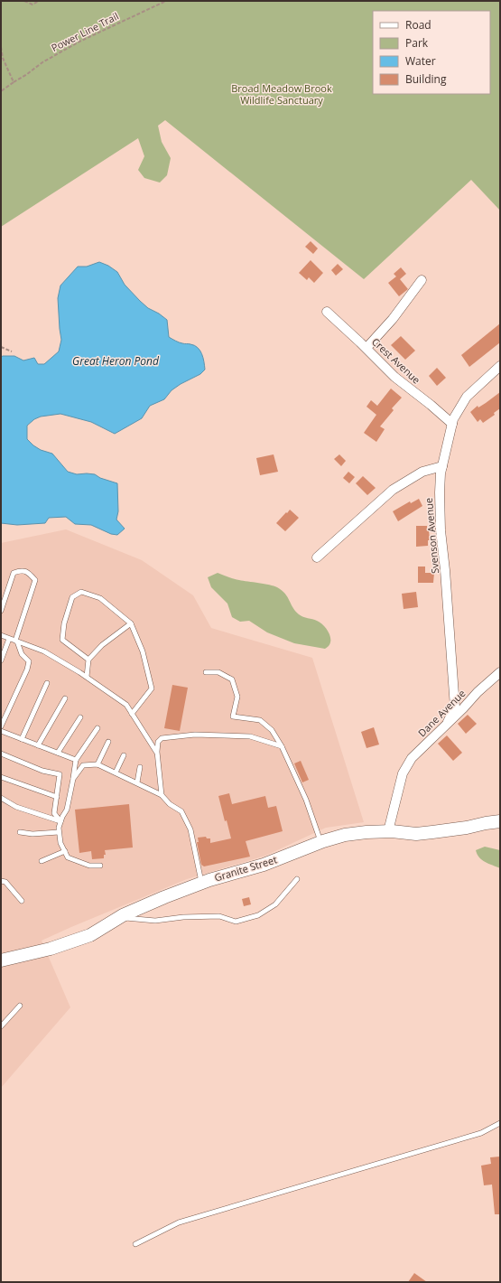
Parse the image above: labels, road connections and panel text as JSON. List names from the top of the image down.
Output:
{
  "streets": {
    "street": [
      "Crest Avenue",
      "Svenson Avenue",
      "Dane Avenue",
      "Granite Street"
    ],
    "path": ["Power Line Trail"]
  },
  "crossings": [
    ["Crest Avenue", "Svenson Avenue"],
    ["Svenson Avenue", "Dane Avenue"],
    ["Dane Avenue", "Granite Street"]
  ],
  "water": ["Great Heron Pond"],
  "parks": ["Broad Meadow Brook Wildlife Sanctuary"],
  "legend": [
    "Road",
    "Park",
    "Water",
    "Building"
  ]
}
